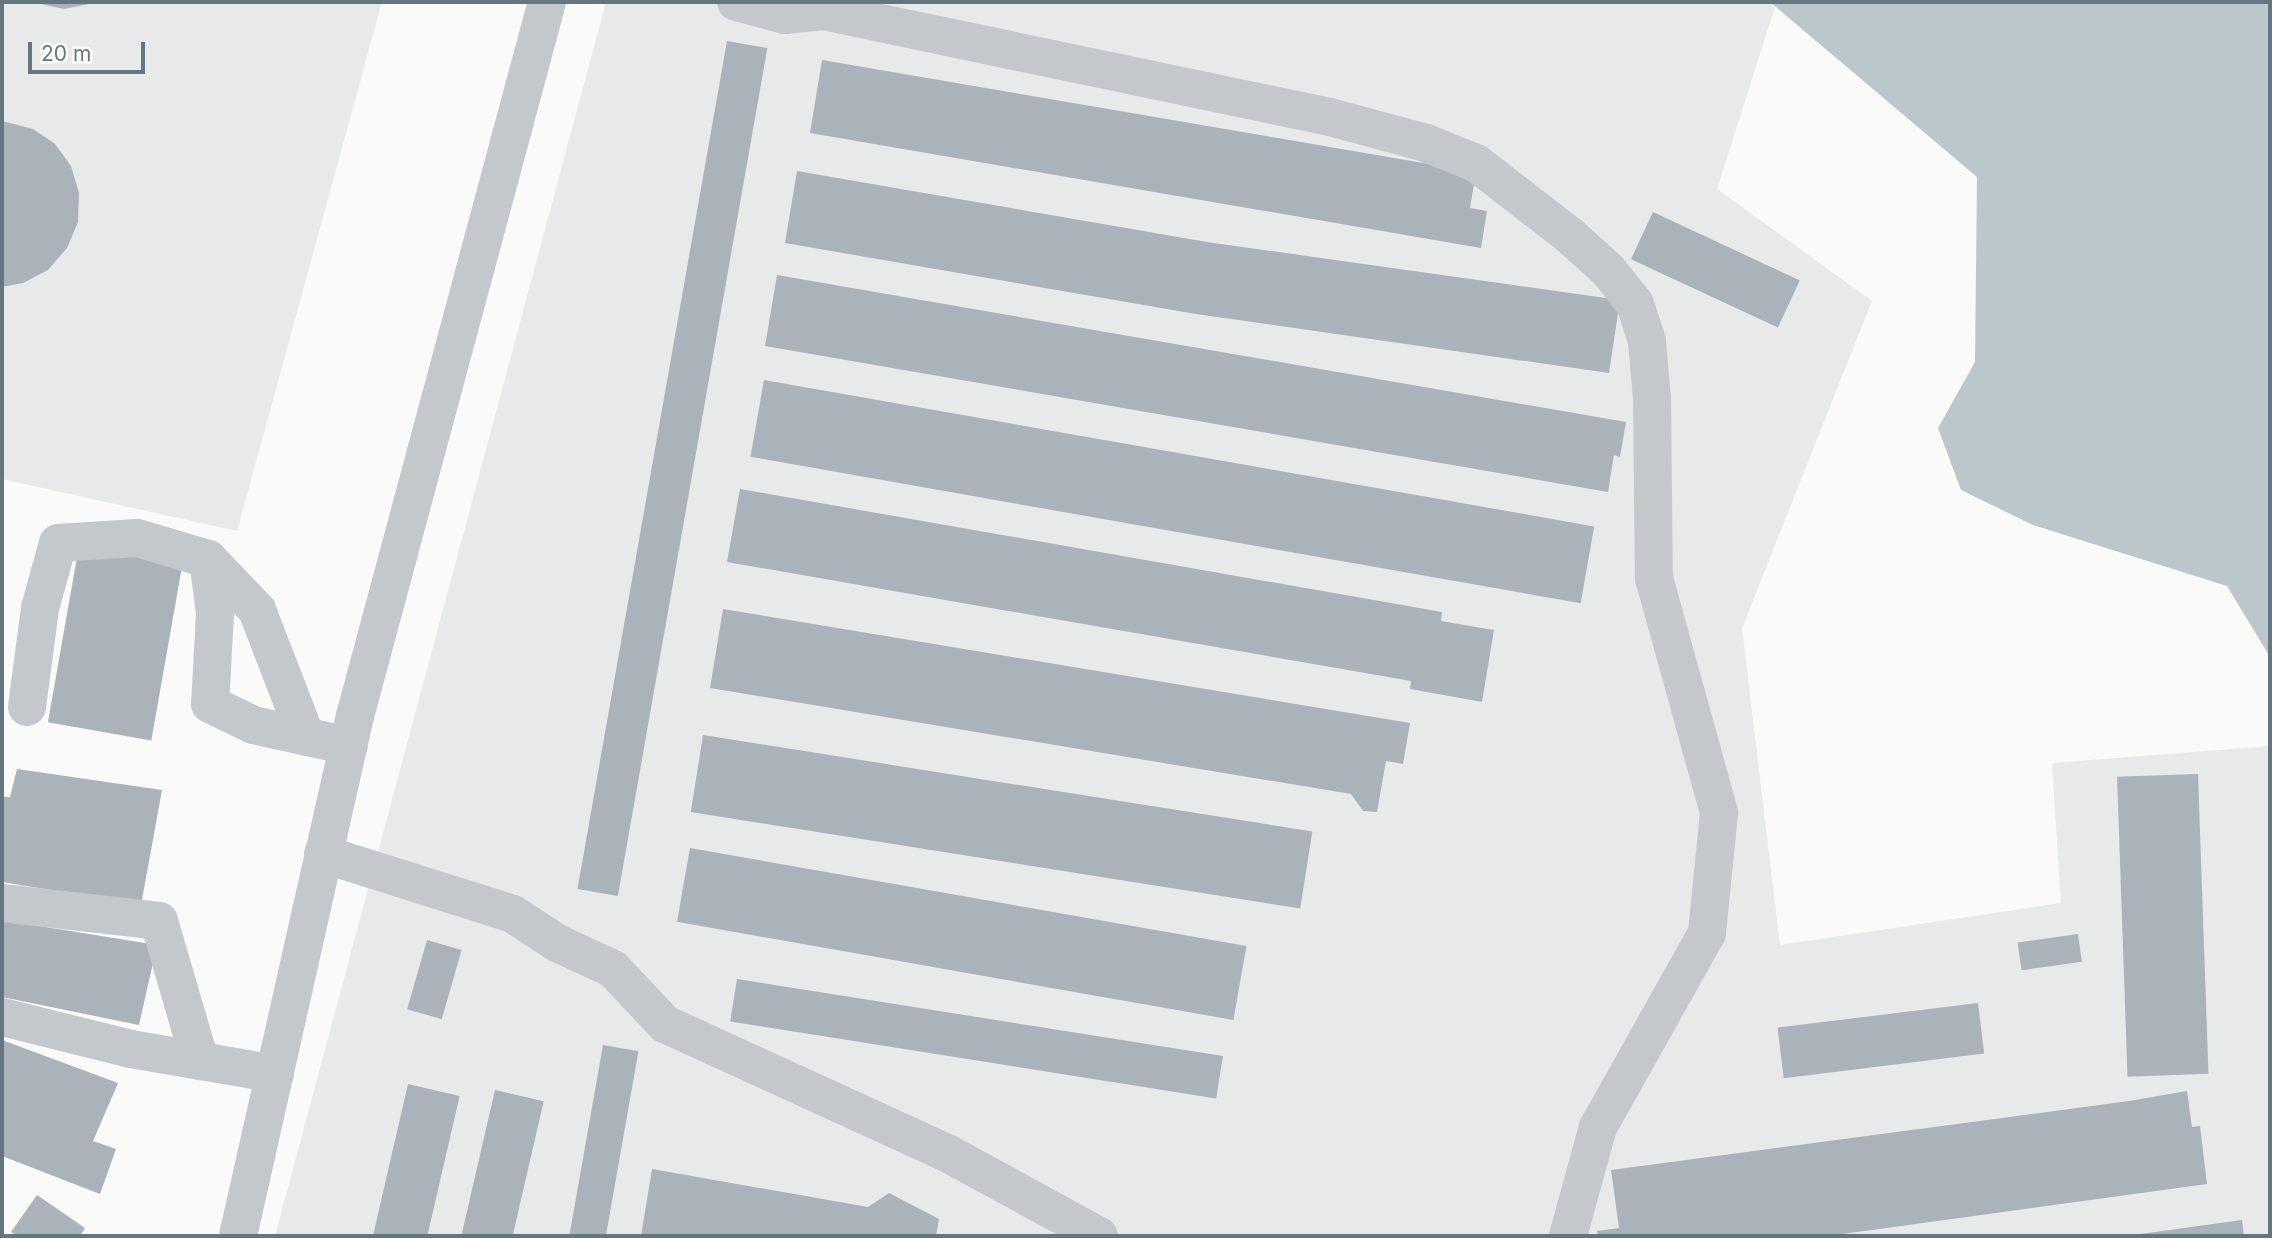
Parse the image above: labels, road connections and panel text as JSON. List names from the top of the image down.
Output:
{
  "scale_bar": "20 m"
}
